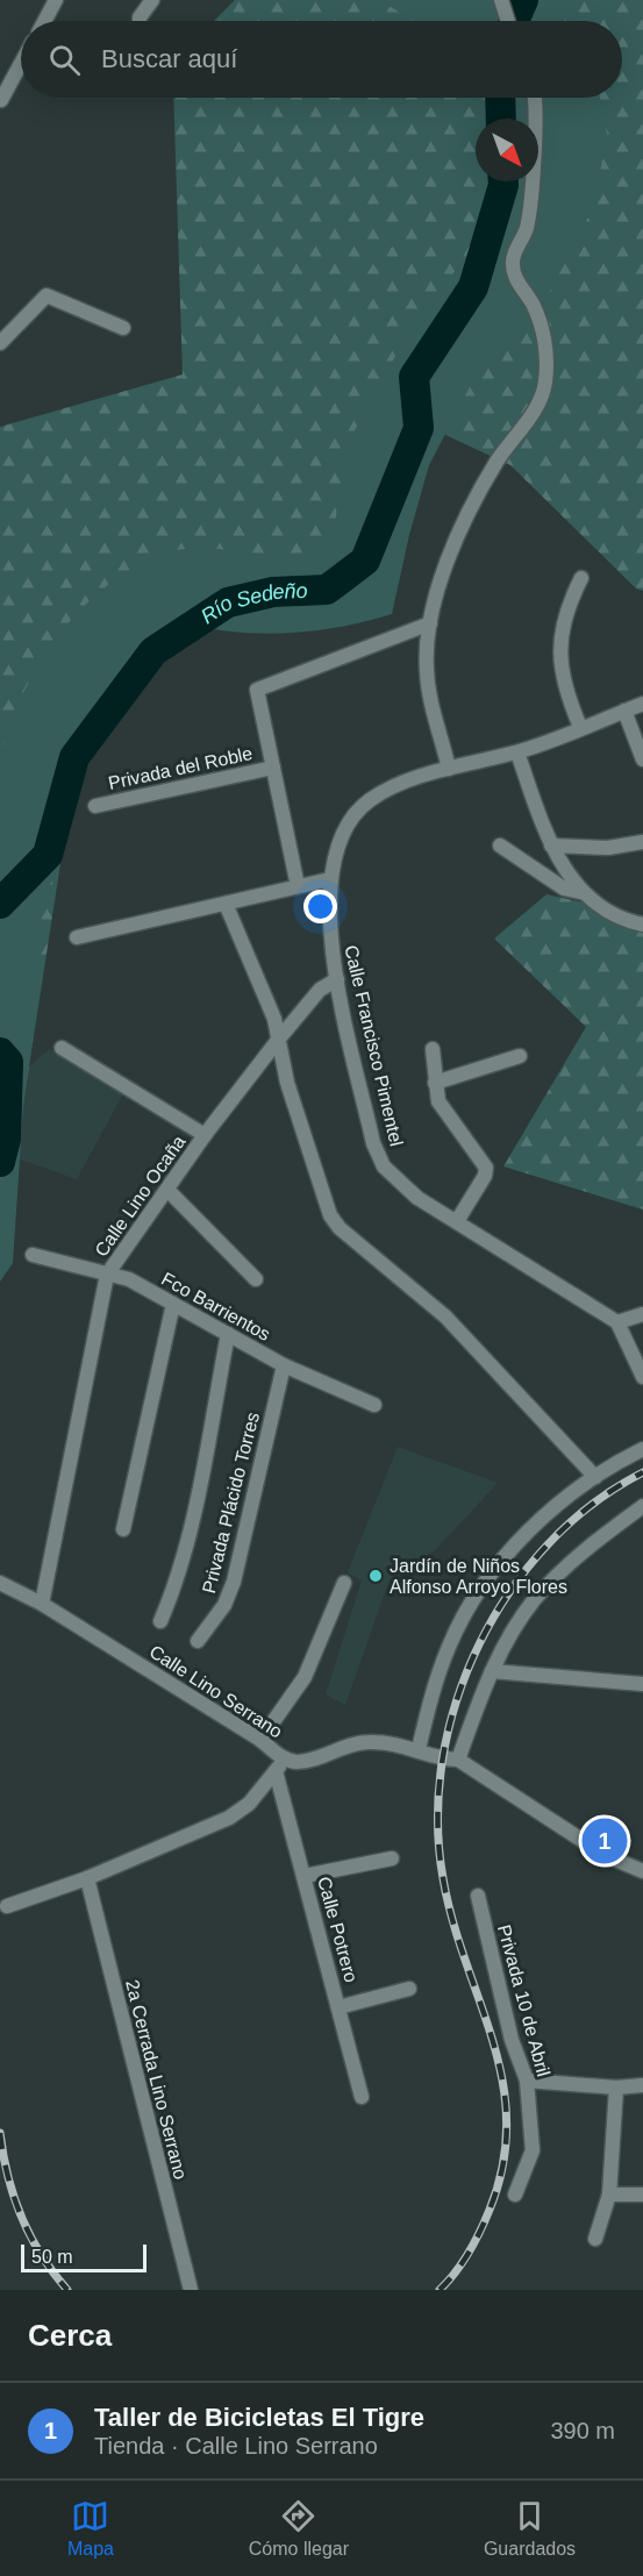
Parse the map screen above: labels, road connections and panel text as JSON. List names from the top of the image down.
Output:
{
  "streets": {
    "street": [
      "Privada del Roble",
      "Calle Francisco Pimentel",
      "Calle Lino Ocaña",
      "Fco Barrientos",
      "Privada Plácido Torres",
      "Calle Lino Serrano",
      "Calle Potrero",
      "Privada 10 de Abril",
      "2a Cerrada Lino Serrano"
    ]
  },
  "crossings": [
    ["Calle Francisco Pimentel", "Calle Lino Ocaña"],
    ["Calle Lino Ocaña", "Fco Barrientos"],
    ["Calle Lino Ocaña", "Calle Lino Serrano"],
    ["Fco Barrientos", "Privada Plácido Torres"],
    ["Calle Lino Serrano", "Calle Potrero"]
  ],
  "water": ["Río Sedeño"],
  "places": ["Jardín de Niños Alfonso Arroyo Flores"],
  "scale_bar": "50 m",
  "north": "bottom right",
  "page": {
    "search": "Buscar aquí",
    "pins": "1",
    "scale": "50 m",
    "heading": "Cerca",
    "list": [
      {
        "mark": "1",
        "name": "Taller de Bicicletas El Tigre",
        "note": "Tienda · Calle Lino Serrano",
        "value": "390 m"
      }
    ],
    "nav": ["Mapa", "Cómo llegar", "Guardados"]
  }
}
